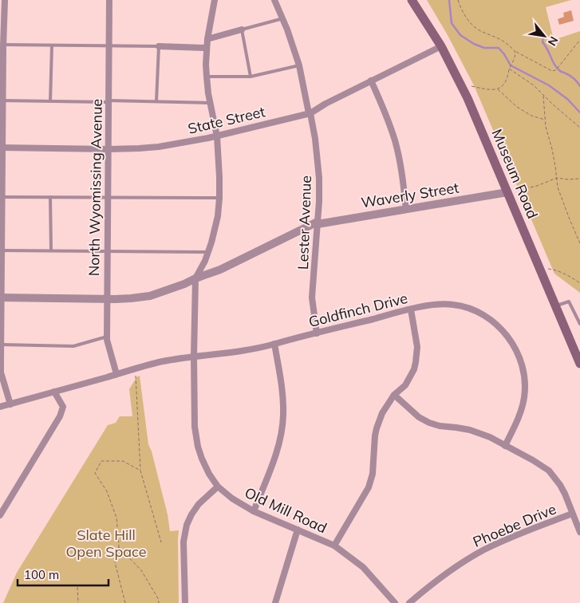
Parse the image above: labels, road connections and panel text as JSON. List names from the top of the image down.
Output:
{
  "streets": {
    "main road": ["Museum Road"],
    "street": [
      "State Street",
      "North Wyomissing Avenue",
      "Waverly Street",
      "Lester Avenue",
      "Goldfinch Drive",
      "Old Mill Road",
      "Phoebe Drive"
    ]
  },
  "crossings": [
    ["State Street", "Museum Road"],
    ["State Street", "North Wyomissing Avenue"],
    ["State Street", "Lester Avenue"],
    ["Museum Road", "Waverly Street"],
    ["North Wyomissing Avenue", "Waverly Street"],
    ["North Wyomissing Avenue", "Goldfinch Drive"],
    ["Waverly Street", "Lester Avenue"],
    ["Waverly Street", "Old Mill Road"],
    ["Lester Avenue", "Goldfinch Drive"],
    ["Goldfinch Drive", "Old Mill Road"]
  ],
  "parks": ["Slate Hill Open Space"],
  "scale_bar": "100 m",
  "north": "bottom right"
}
